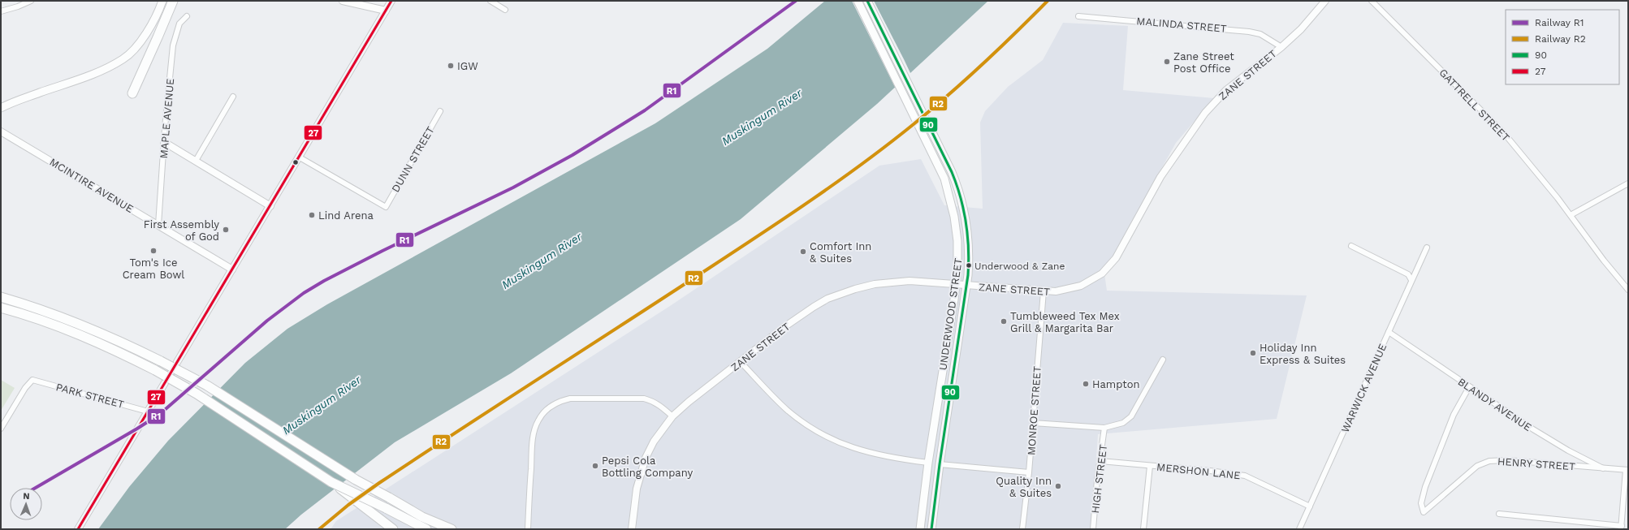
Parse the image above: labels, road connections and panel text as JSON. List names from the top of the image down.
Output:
{
  "streets": {
    "main road": ["ZANE STREET", "MCINTIRE AVENUE", "UNDERWOOD STREET"],
    "street": [
      "MALINDA STREET",
      "GATTRELL STREET",
      "MAPLE AVENUE",
      "DUNN STREET",
      "WARWICK AVENUE",
      "PARK STREET",
      "BLANDY AVENUE",
      "MONROE STREET",
      "HENRY STREET",
      "MERSHON LANE",
      "HIGH STREET"
    ]
  },
  "crossings": [
    ["MALINDA STREET", "ZANE STREET"],
    ["ZANE STREET", "UNDERWOOD STREET"],
    ["ZANE STREET", "MONROE STREET"],
    ["MAPLE AVENUE", "MCINTIRE AVENUE"],
    ["WARWICK AVENUE", "BLANDY AVENUE"],
    ["WARWICK AVENUE", "MERSHON LANE"],
    ["BLANDY AVENUE", "HENRY STREET"],
    ["MERSHON LANE", "HIGH STREET"]
  ],
  "water": ["Muskingum River"],
  "places": [
    "Zane Street Post Office",
    "IGW",
    "Lind Arena",
    "First Assembly of God",
    "Tom's Ice Cream Bowl",
    "Comfort Inn & Suites",
    "Underwood & Zane",
    "Tumbleweed Tex Mex Grill & Margarita Bar",
    "Holiday Inn Express & Suites",
    "Hampton",
    "Pepsi Cola Bottling Company",
    "Quality Inn & Suites"
  ],
  "lines": [
    "rail line R1",
    "rail line R2",
    "transit line 90",
    "transit line 27"
  ],
  "legend": [
    "Railway R1",
    "Railway R2",
    "90",
    "27"
  ],
  "north": "top"
}
